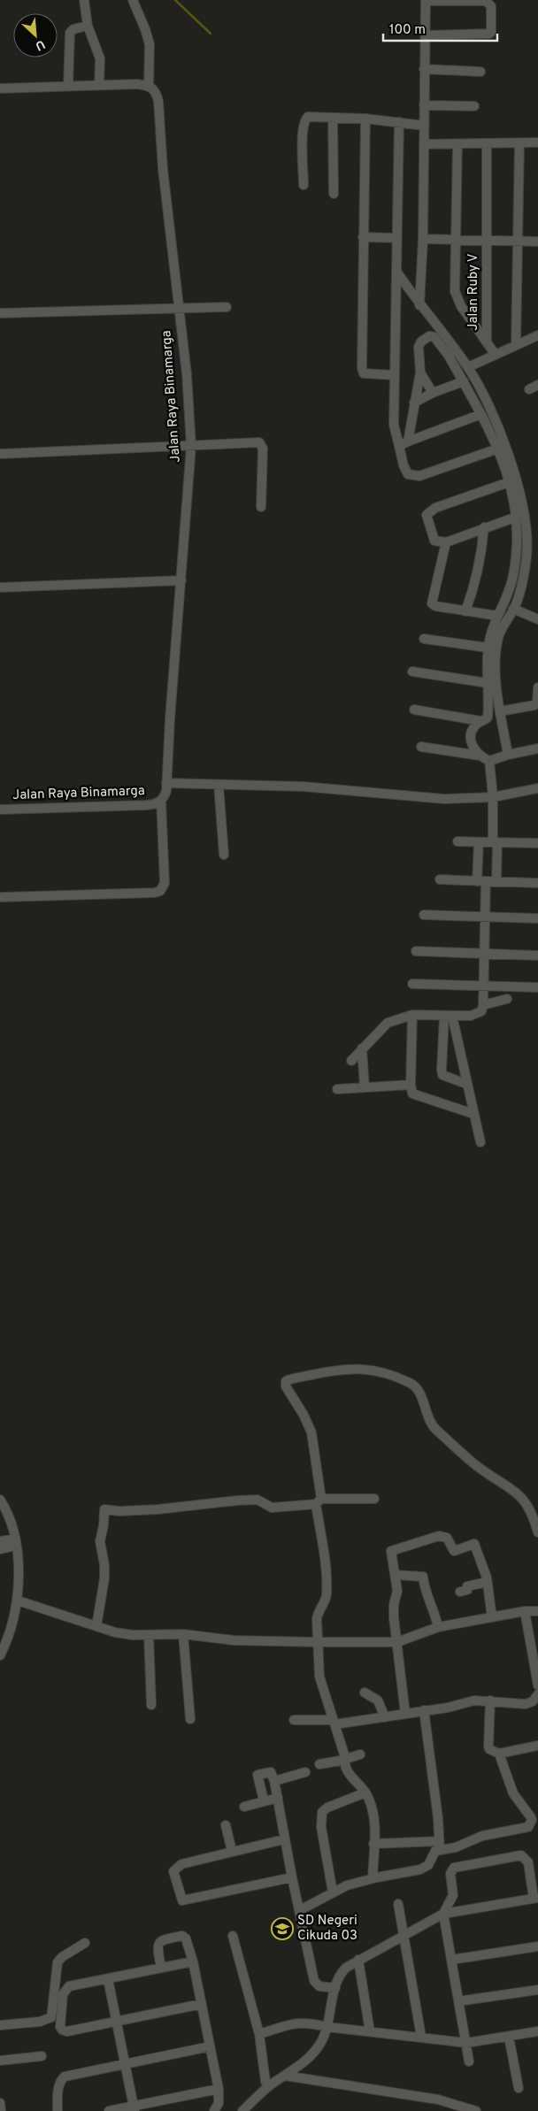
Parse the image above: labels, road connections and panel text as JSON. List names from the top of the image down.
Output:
{
  "streets": {
    "street": ["Jalan Ruby V", "Jalan Raya Binamarga"]
  },
  "places": {
    "school or university": ["SD Negeri Cikuda 03"]
  },
  "scale_bar": "100 m",
  "north": "bottom right"
}
